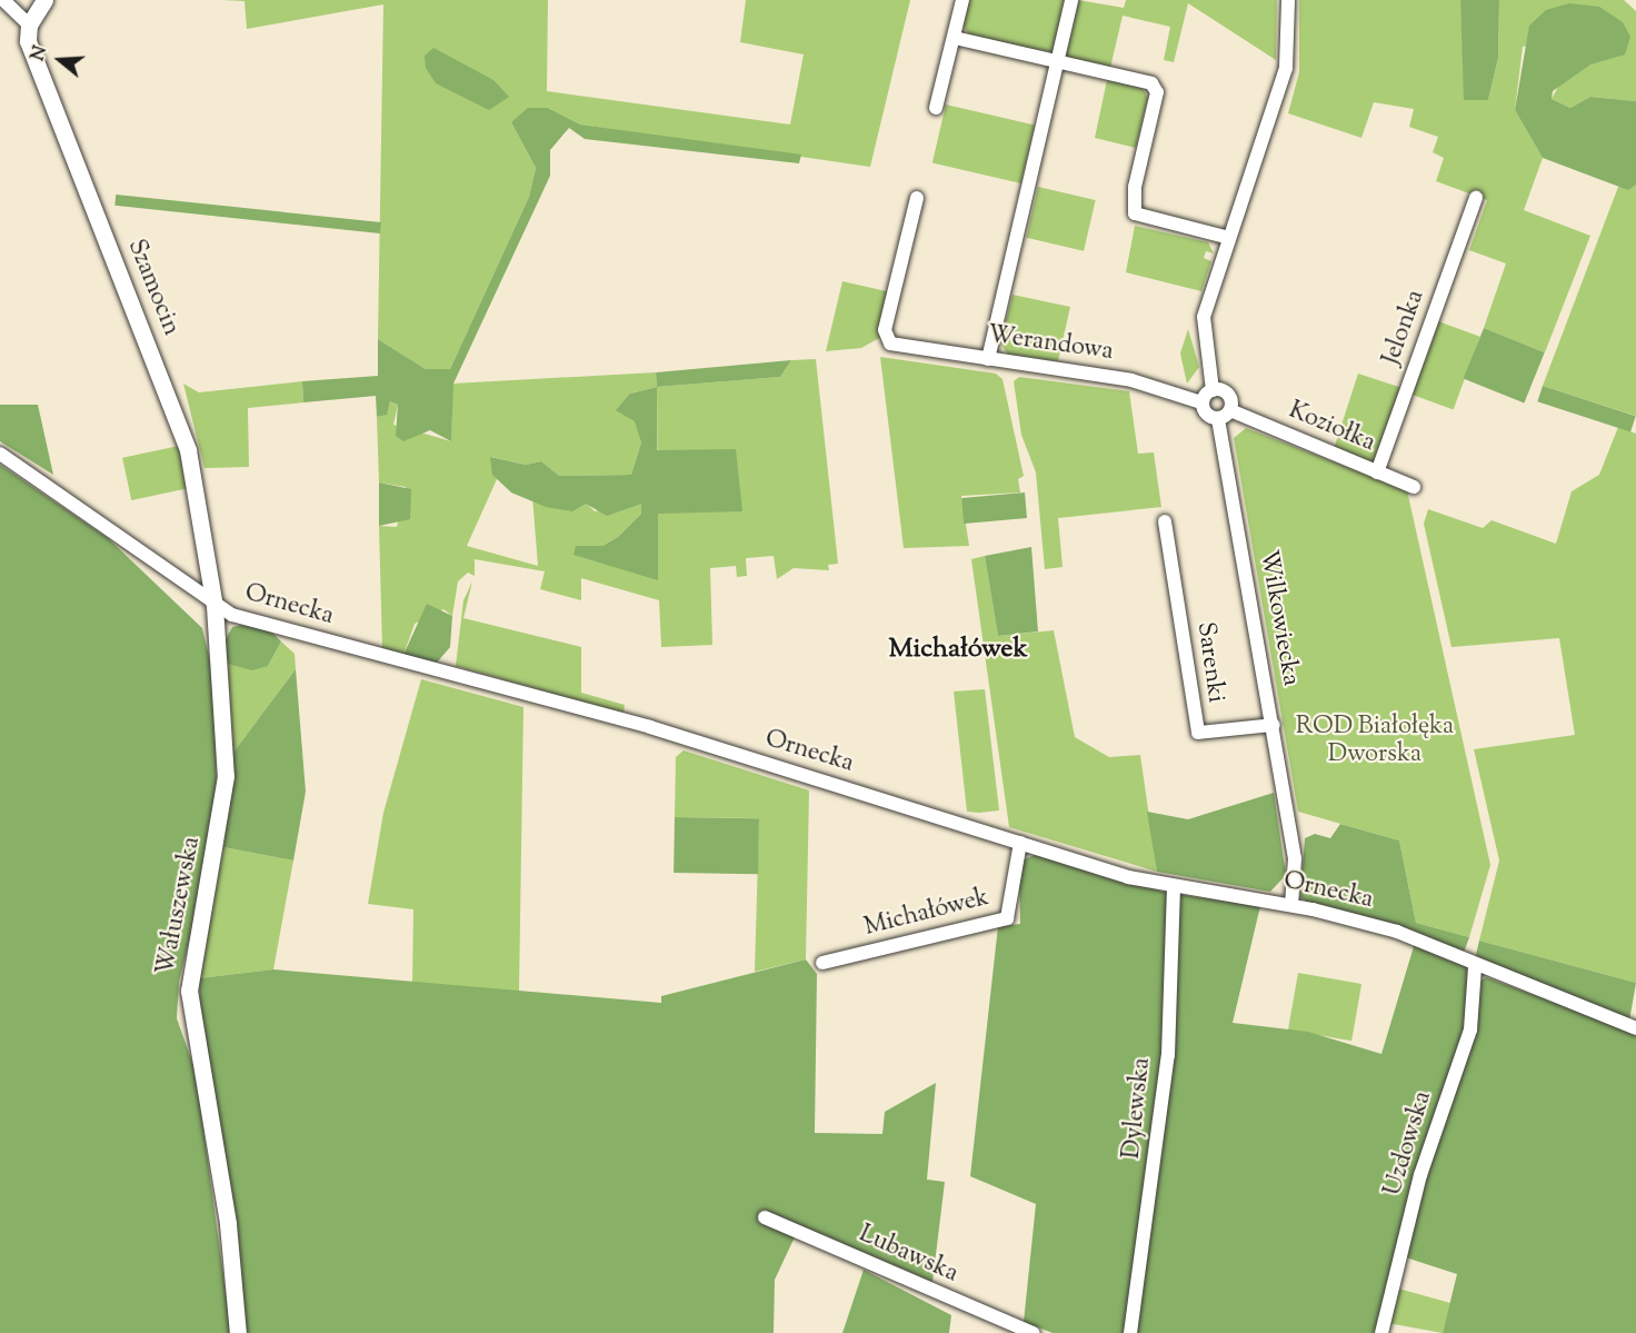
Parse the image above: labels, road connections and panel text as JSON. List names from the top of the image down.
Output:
{
  "streets": {
    "street": [
      "Szamocin",
      "Jelonka",
      "Werandowa",
      "Koziołka",
      "Ornecka",
      "Wilkowiecka",
      "Sarenki",
      "Wałuszewska",
      "Michałówek",
      "Dylewska",
      "Uzdowska",
      "Lubawska"
    ]
  },
  "crossings": [
    ["Szamocin", "Ornecka"],
    ["Szamocin", "Wałuszewska"],
    ["Jelonka", "Koziołka"],
    ["Werandowa", "Koziołka"],
    ["Werandowa", "Wilkowiecka"],
    ["Koziołka", "Wilkowiecka"],
    ["Ornecka", "Wilkowiecka"],
    ["Ornecka", "Wałuszewska"],
    ["Ornecka", "Michałówek"],
    ["Ornecka", "Dylewska"],
    ["Ornecka", "Uzdowska"],
    ["Wilkowiecka", "Sarenki"]
  ],
  "districts": ["Michałówek"],
  "parks": ["ROD Białołęka Dworska"],
  "north": "left"
}
